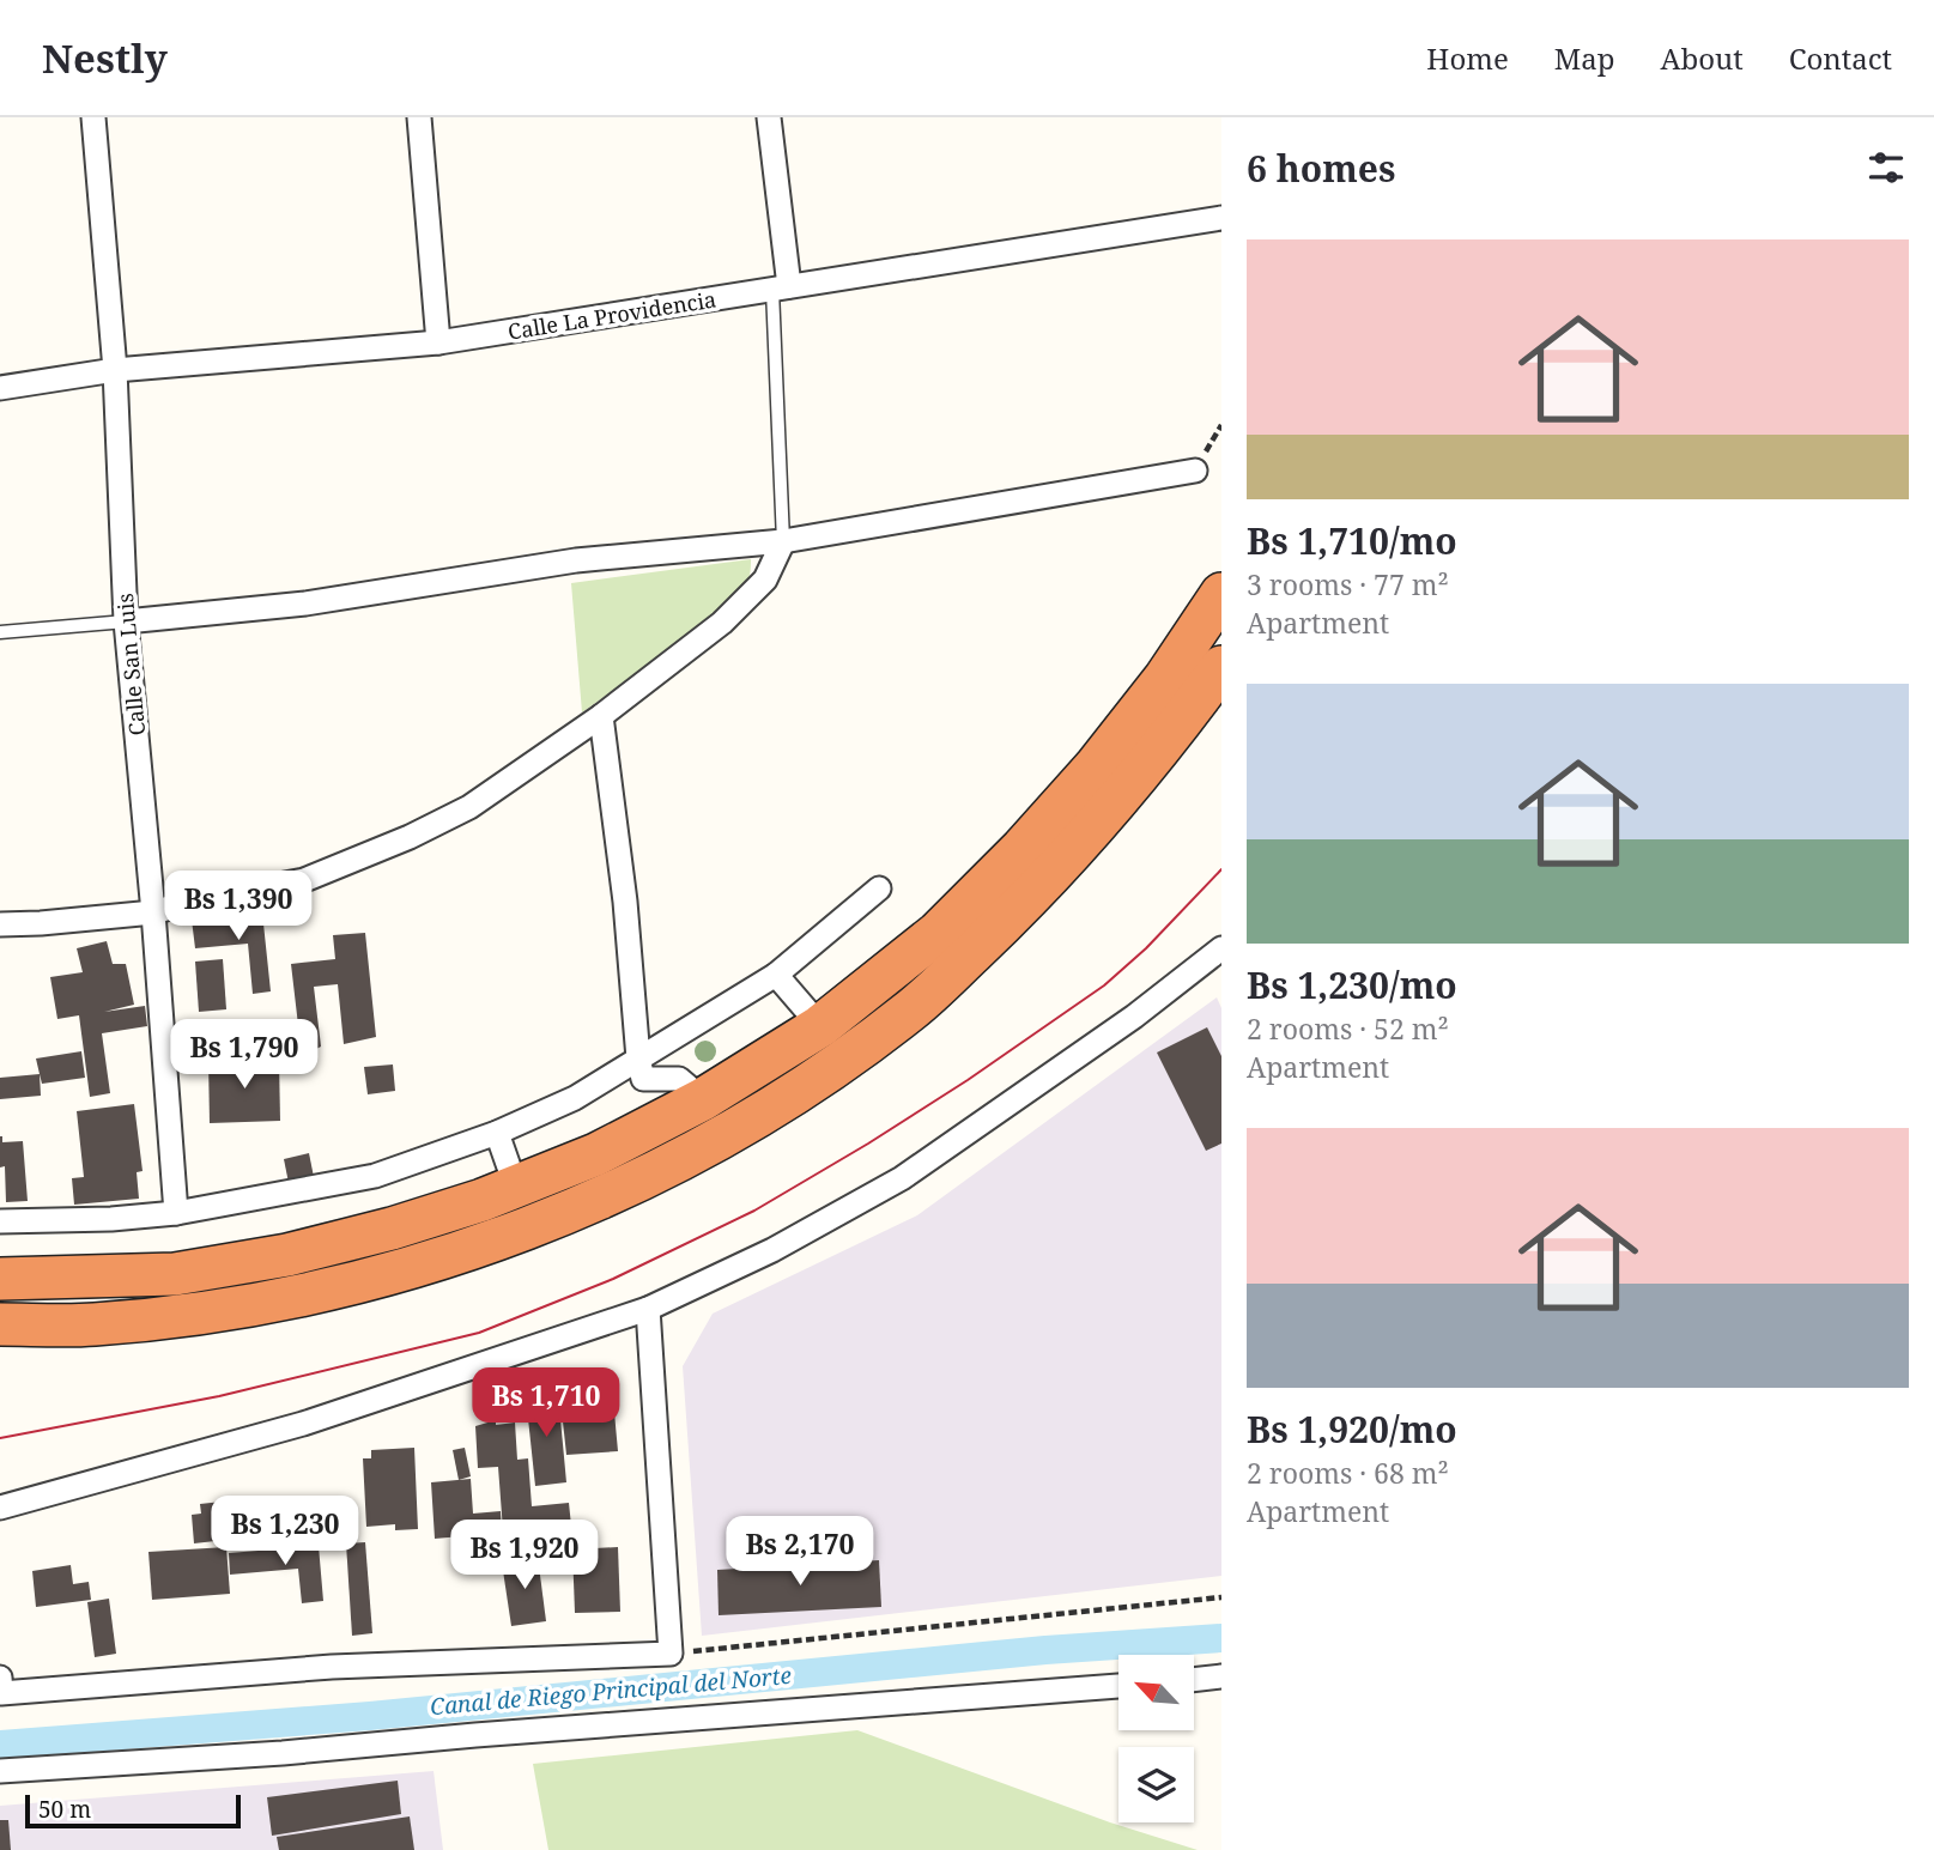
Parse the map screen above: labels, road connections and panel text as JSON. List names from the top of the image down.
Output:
{
  "streets": {
    "street": ["Calle La Providencia", "Calle San Luis"]
  },
  "crossings": [
    ["Calle La Providencia", "Calle San Luis"]
  ],
  "water": ["Canal de Riego Principal del Norte"],
  "scale_bar": "50 m",
  "north": "top left",
  "page": {
    "header": "Nestly",
    "nav": [
      "Home",
      "Map",
      "About",
      "Contact"
    ],
    "heading": "6 homes",
    "list": [
      {
        "name": "Bs 1,710/mo",
        "note": "3 rooms · 77 m² · Apartment"
      },
      {
        "name": "Bs 1,230/mo",
        "note": "2 rooms · 52 m² · Apartment"
      },
      {
        "name": "Bs 1,920/mo",
        "note": "2 rooms · 68 m² · Apartment"
      }
    ],
    "price": [
      "Bs 1,390",
      "Bs 1,790",
      "Bs 1,710",
      "Bs 1,230",
      "Bs 2,170",
      "Bs 1,920"
    ],
    "scale": "50 m"
  }
}
